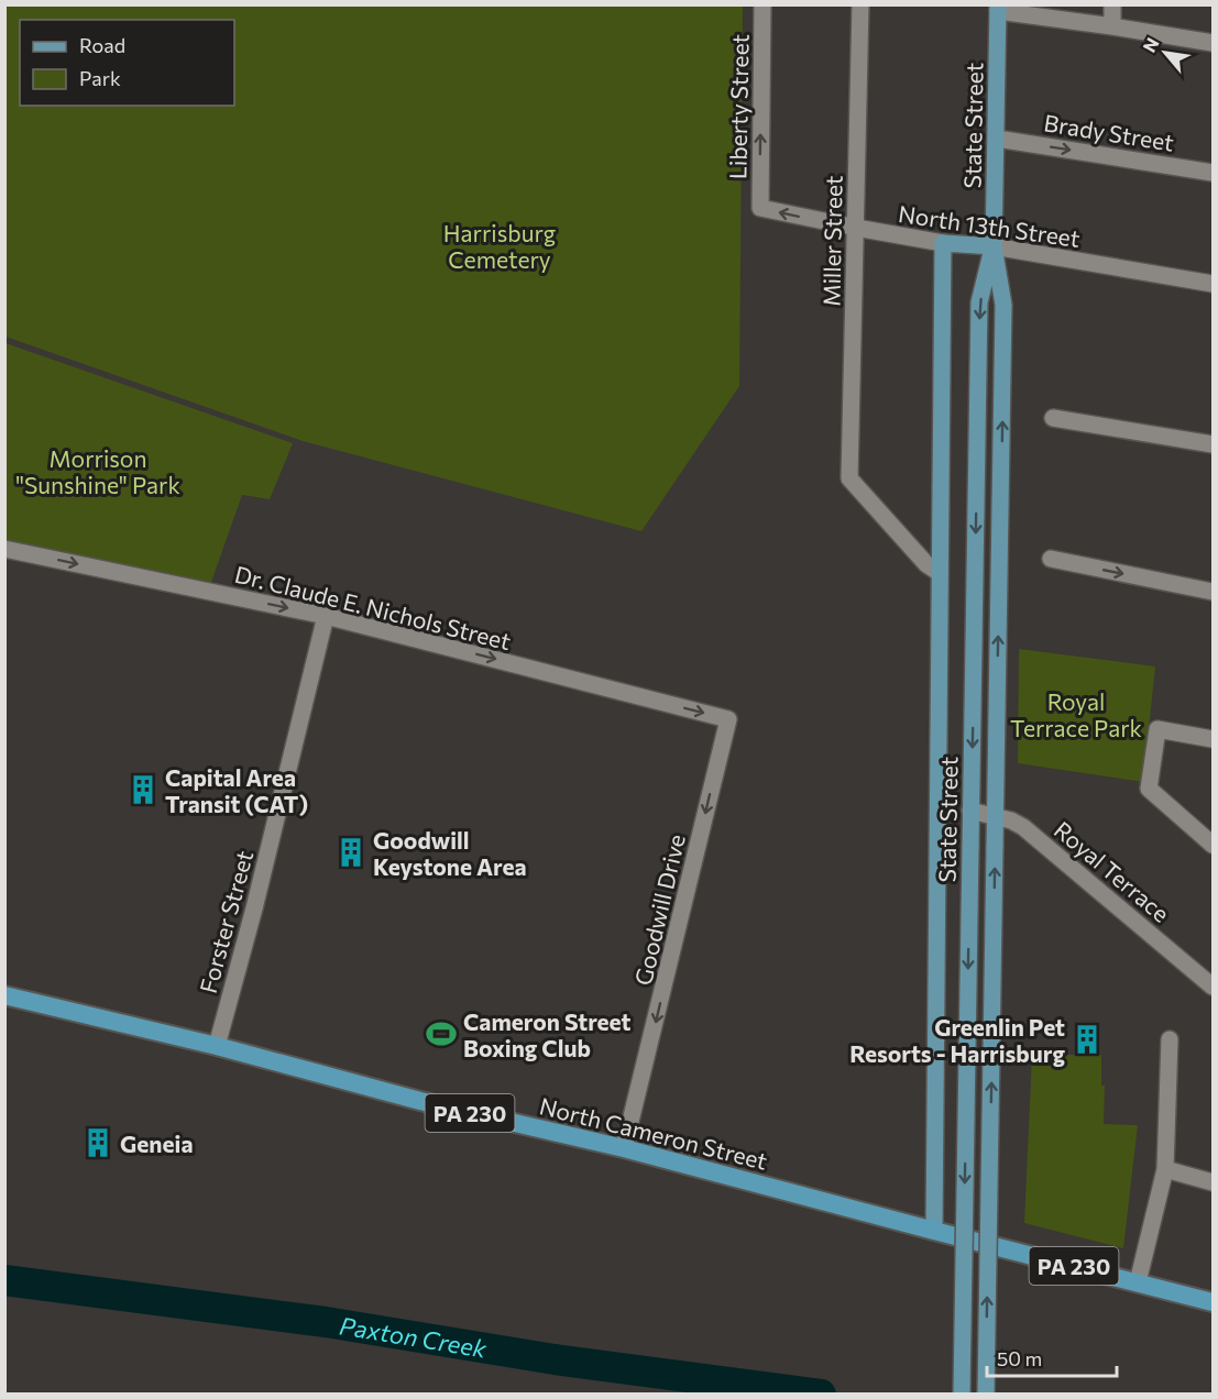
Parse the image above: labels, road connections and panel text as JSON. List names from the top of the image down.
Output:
{
  "streets": {
    "highway": ["PA 230", "North Cameron Street"],
    "main road": ["State Street", "North 13th Street"],
    "street": [
      "Liberty Street",
      "Brady Street",
      "Miller Street",
      "Dr. Claude E. Nichols Street",
      "Royal Terrace",
      "Goodwill Drive",
      "Forster Street"
    ]
  },
  "crossings": [
    ["Liberty Street", "North 13th Street"],
    ["State Street", "Brady Street"],
    ["State Street", "North 13th Street"],
    ["State Street", "Miller Street"],
    ["State Street", "Royal Terrace"],
    ["State Street", "North Cameron Street"],
    ["North 13th Street", "Miller Street"],
    ["Dr. Claude E. Nichols Street", "Goodwill Drive"],
    ["Dr. Claude E. Nichols Street", "Forster Street"],
    ["Goodwill Drive", "North Cameron Street"],
    ["Forster Street", "North Cameron Street"]
  ],
  "one_way": ["Liberty Street", "Dr. Claude E. Nichols Street", "Goodwill Drive"],
  "water": ["Paxton Creek"],
  "parks": ["Harrisburg Cemetery", "Morrison \"Sunshine\" Park", "Royal Terrace Park"],
  "places": {
    "building": [
      "Capital Area Transit (CAT)",
      "Goodwill Keystone Area",
      "Greenlin Pet Resorts - Harrisburg",
      "Geneia"
    ],
    "sports": ["Cameron Street Boxing Club"]
  },
  "legend": ["Road", "Park"],
  "scale_bar": "50 m",
  "north": "top left"
}
